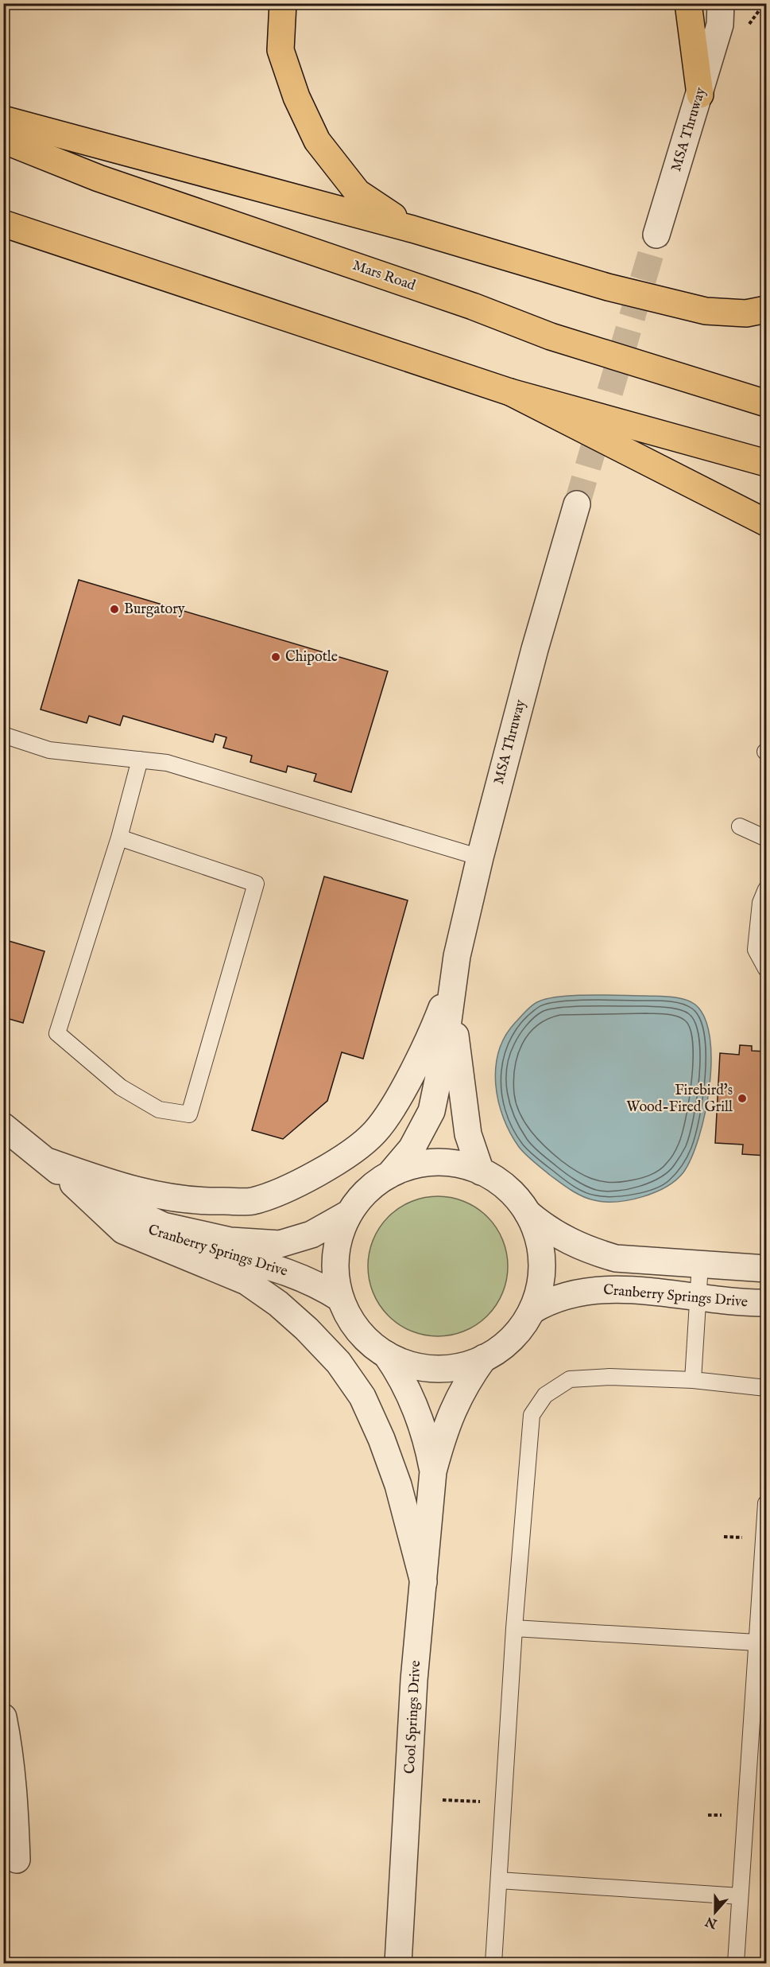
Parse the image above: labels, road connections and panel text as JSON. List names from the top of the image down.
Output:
{
  "streets": {
    "main road": ["Mars Road"],
    "street": ["MSA Thruway", "Cranberry Springs Drive", "Cool Springs Drive"]
  },
  "places": ["Burgatory", "Chipotle", "Firebird's Wood-Fired Grill"],
  "north": "bottom"
}
